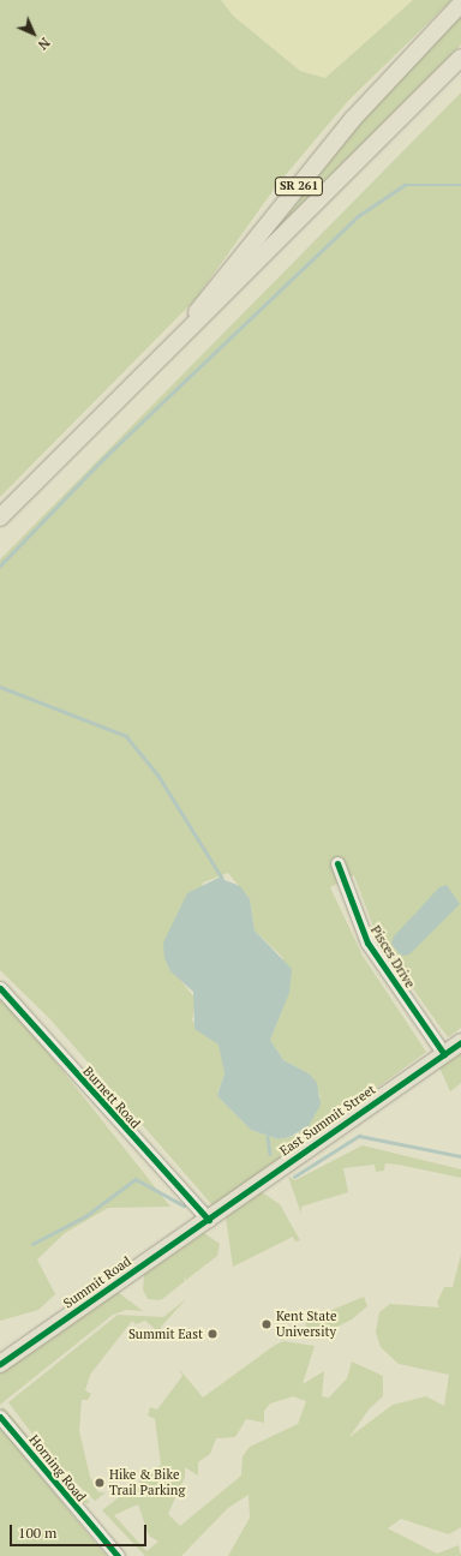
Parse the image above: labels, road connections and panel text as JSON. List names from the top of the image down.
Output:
{
  "streets": {
    "main road": ["SR 261", "East Summit Street", "Summit Road"],
    "street": ["Pisces Drive", "Burnett Road", "Horning Road"]
  },
  "crossings": [
    ["Pisces Drive", "East Summit Street"],
    ["Burnett Road", "East Summit Street"],
    ["Burnett Road", "Summit Road"],
    ["East Summit Street", "Summit Road"]
  ],
  "places": ["Kent State University", "Summit East", "Hike & Bike Trail Parking"],
  "scale_bar": "100 m",
  "north": "bottom right"
}
